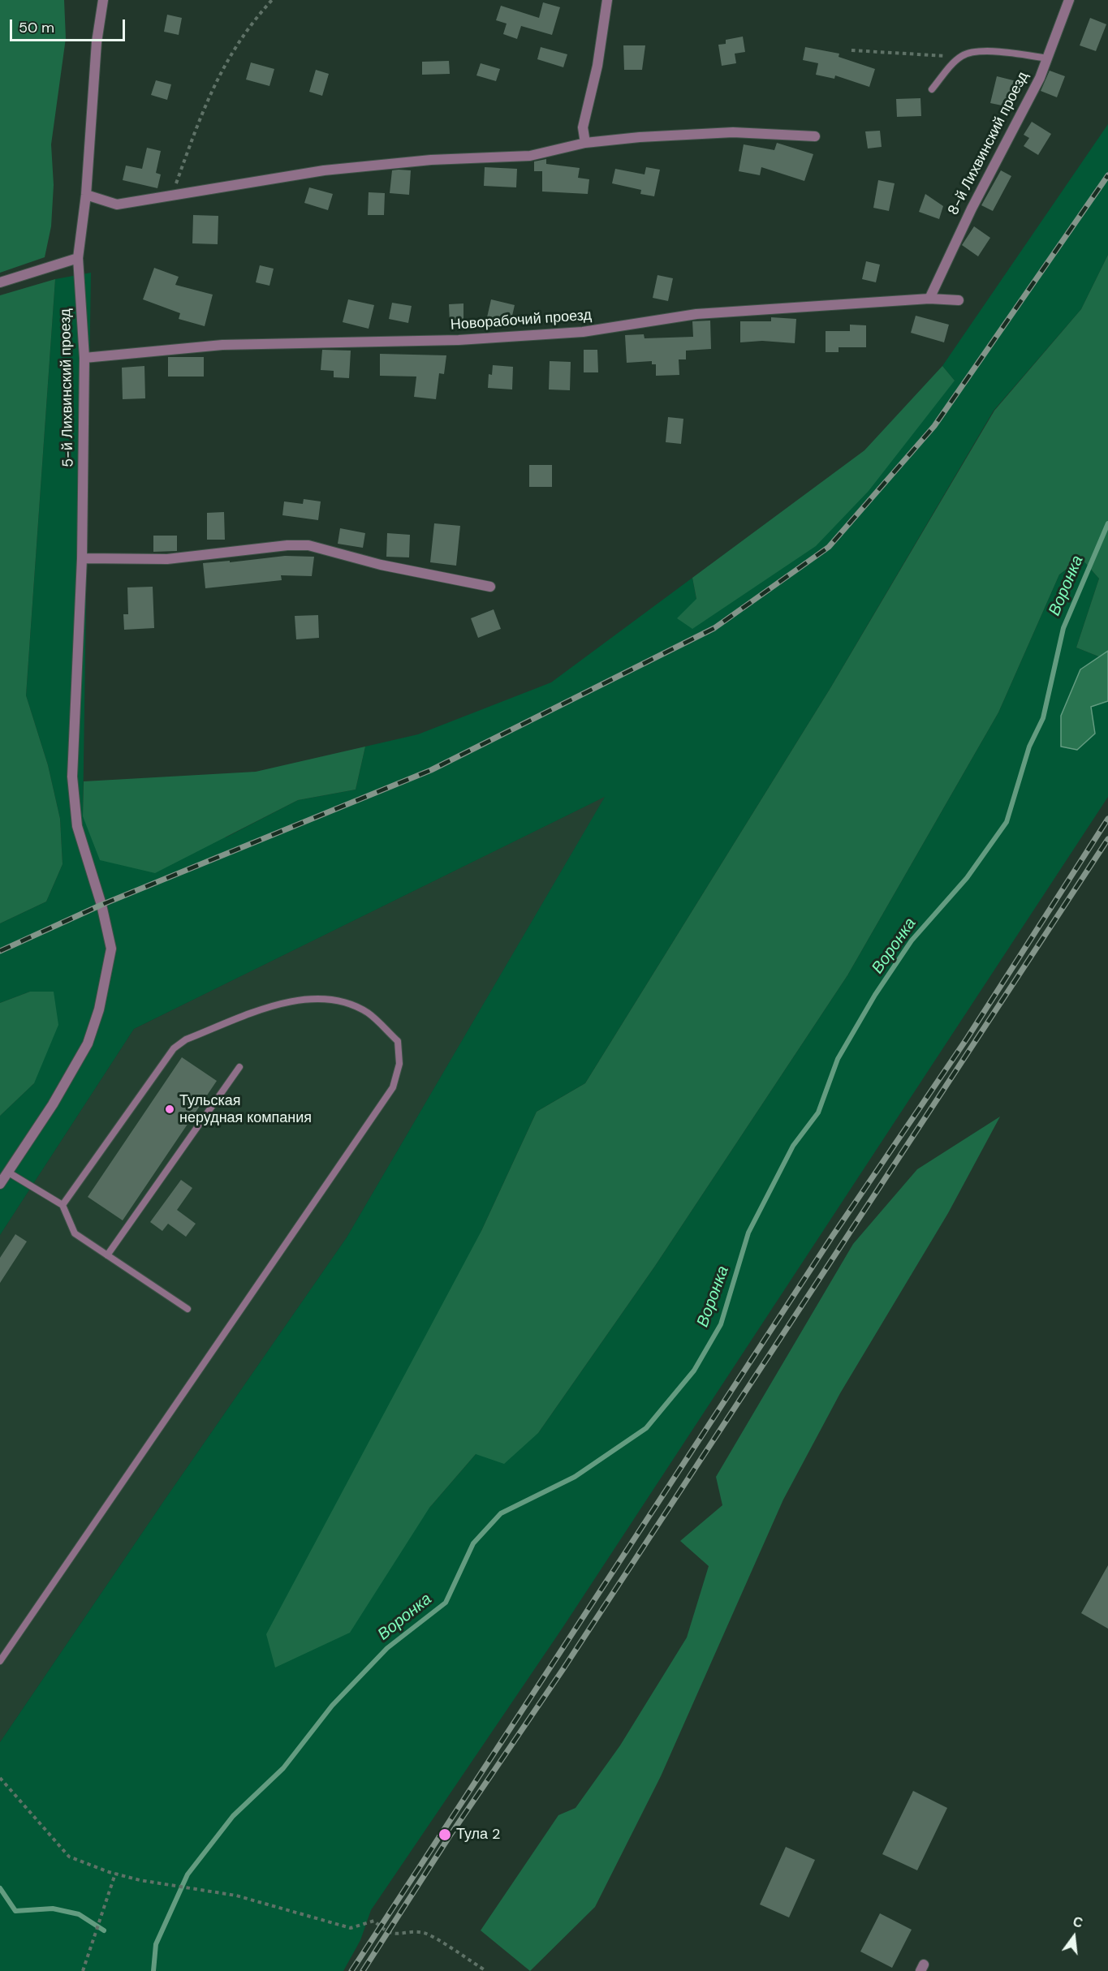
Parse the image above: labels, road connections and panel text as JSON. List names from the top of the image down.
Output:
{
  "streets": {
    "street": ["8-й Лихвинский проезд", "Новорабочий проезд", "5-й Лихвинский проезд"]
  },
  "crossings": [
    ["8-й Лихвинский проезд", "Новорабочий проезд"],
    ["Новорабочий проезд", "5-й Лихвинский проезд"]
  ],
  "water": ["Воронка"],
  "places": ["Тульская нерудная компания", "Тула 2"],
  "scale_bar": "50 m",
  "north": "top"
}
